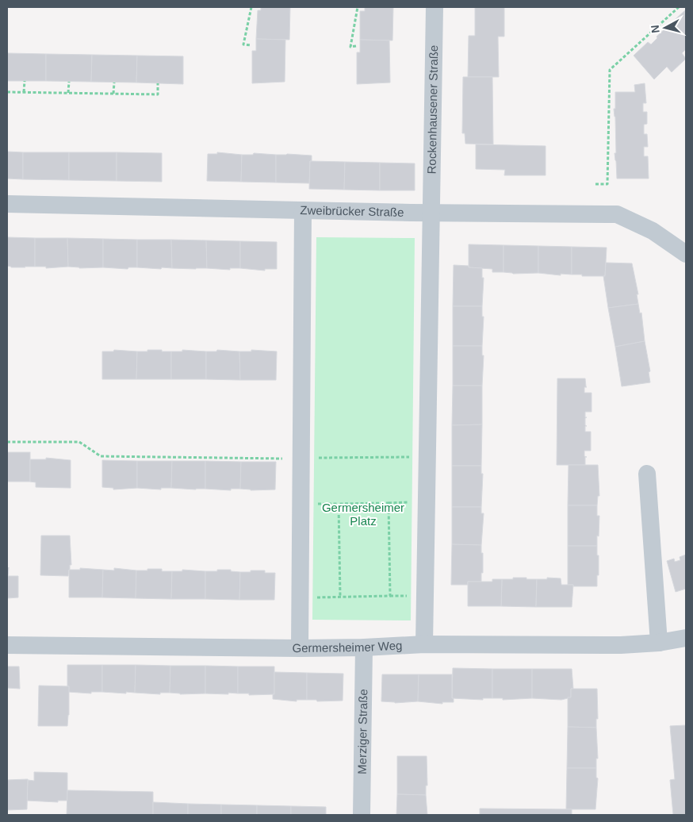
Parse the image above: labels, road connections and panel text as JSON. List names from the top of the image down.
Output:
{
  "streets": {
    "street": [
      "Rockenhausener Straße",
      "Zweibrücker Straße",
      "Germersheimer Weg",
      "Merziger Straße"
    ]
  },
  "crossings": [
    ["Rockenhausener Straße", "Zweibrücker Straße"],
    ["Germersheimer Weg", "Merziger Straße"]
  ],
  "parks": ["Germersheimer Platz"],
  "north": "left"
}
